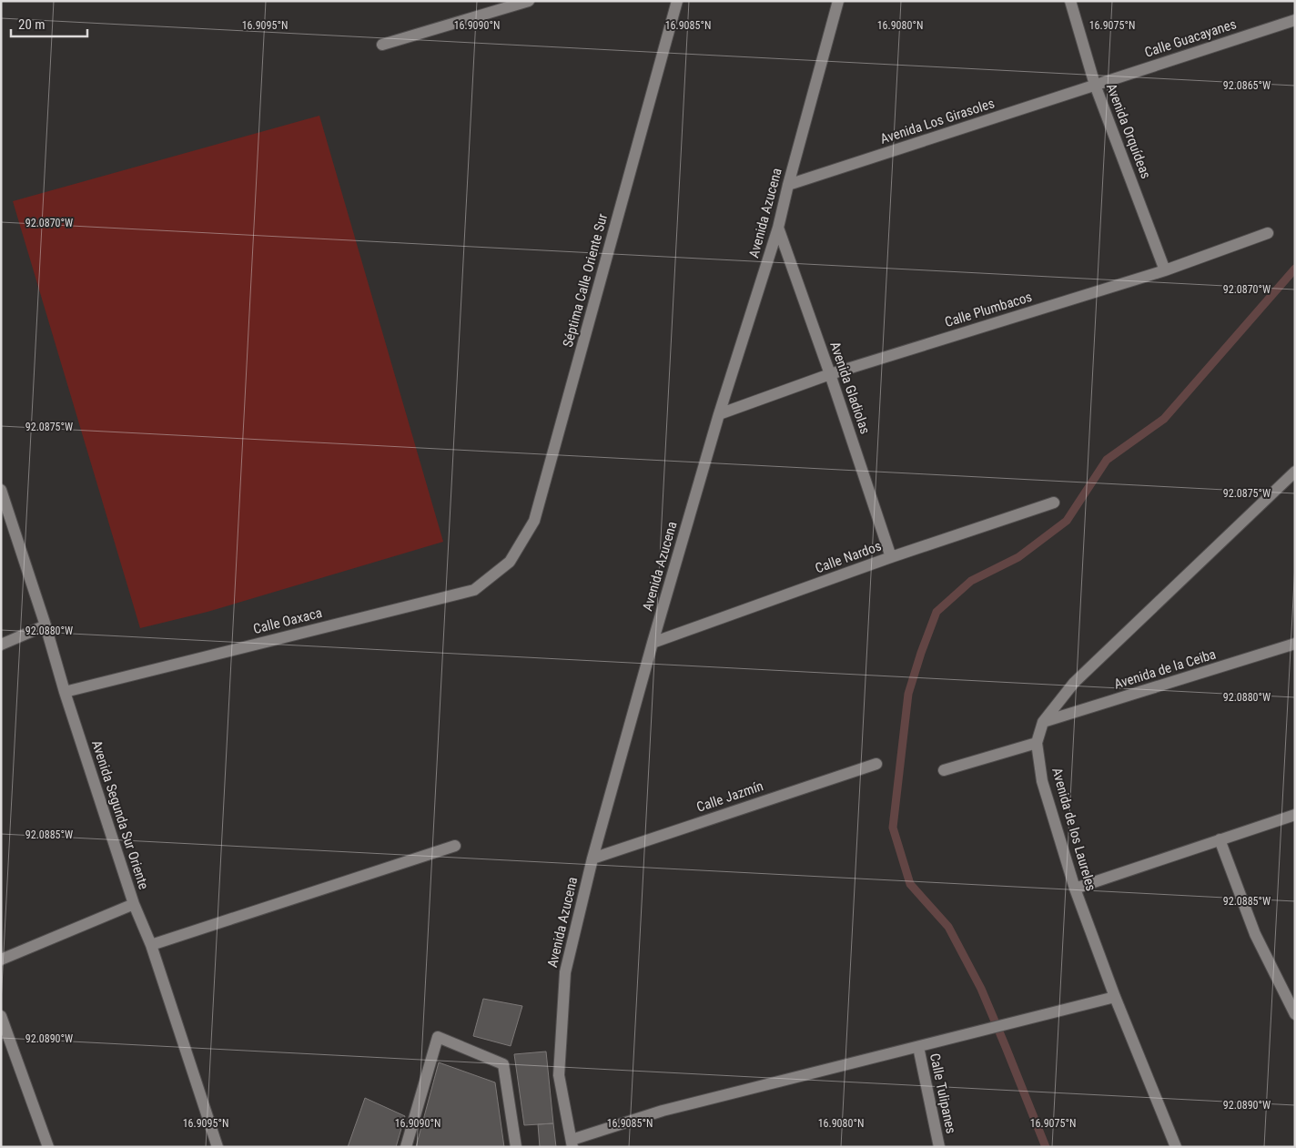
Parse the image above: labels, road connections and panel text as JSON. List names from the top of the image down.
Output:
{
  "streets": {
    "street": [
      "Calle Guacayanes",
      "Avenida Los Girasoles",
      "Avenida Orquídeas",
      "Avenida Azucena",
      "Séptima Calle Oriente Sur",
      "Calle Plumbacos",
      "Avenida Gladiolas",
      "Calle Nardos",
      "Calle Oaxaca",
      "Avenida de la Ceiba",
      "Calle Jazmín",
      "Avenida Segunda Sur Oriente",
      "Avenida de los Laureles",
      "Calle Tulipanes"
    ]
  },
  "crossings": [
    ["Calle Guacayanes", "Avenida Los Girasoles"],
    ["Calle Guacayanes", "Avenida Orquídeas"],
    ["Avenida Los Girasoles", "Avenida Orquídeas"],
    ["Avenida Los Girasoles", "Avenida Azucena"],
    ["Avenida Orquídeas", "Calle Plumbacos"],
    ["Avenida Azucena", "Calle Plumbacos"],
    ["Avenida Azucena", "Avenida Gladiolas"],
    ["Avenida Azucena", "Calle Nardos"],
    ["Avenida Azucena", "Calle Jazmín"],
    ["Séptima Calle Oriente Sur", "Calle Oaxaca"],
    ["Calle Plumbacos", "Avenida Gladiolas"],
    ["Avenida Gladiolas", "Calle Nardos"],
    ["Calle Oaxaca", "Avenida Segunda Sur Oriente"],
    ["Avenida de la Ceiba", "Avenida de los Laureles"]
  ],
  "scale_bar": "20 m",
  "coordinates": [
    "16.9095°N",
    "16.9090°N",
    "16.9085°N",
    "16.9080°N",
    "16.9075°N",
    "92.0865°W",
    "92.0870°W",
    "92.0875°W",
    "92.0880°W",
    "92.0885°W",
    "92.0890°W"
  ]
}
